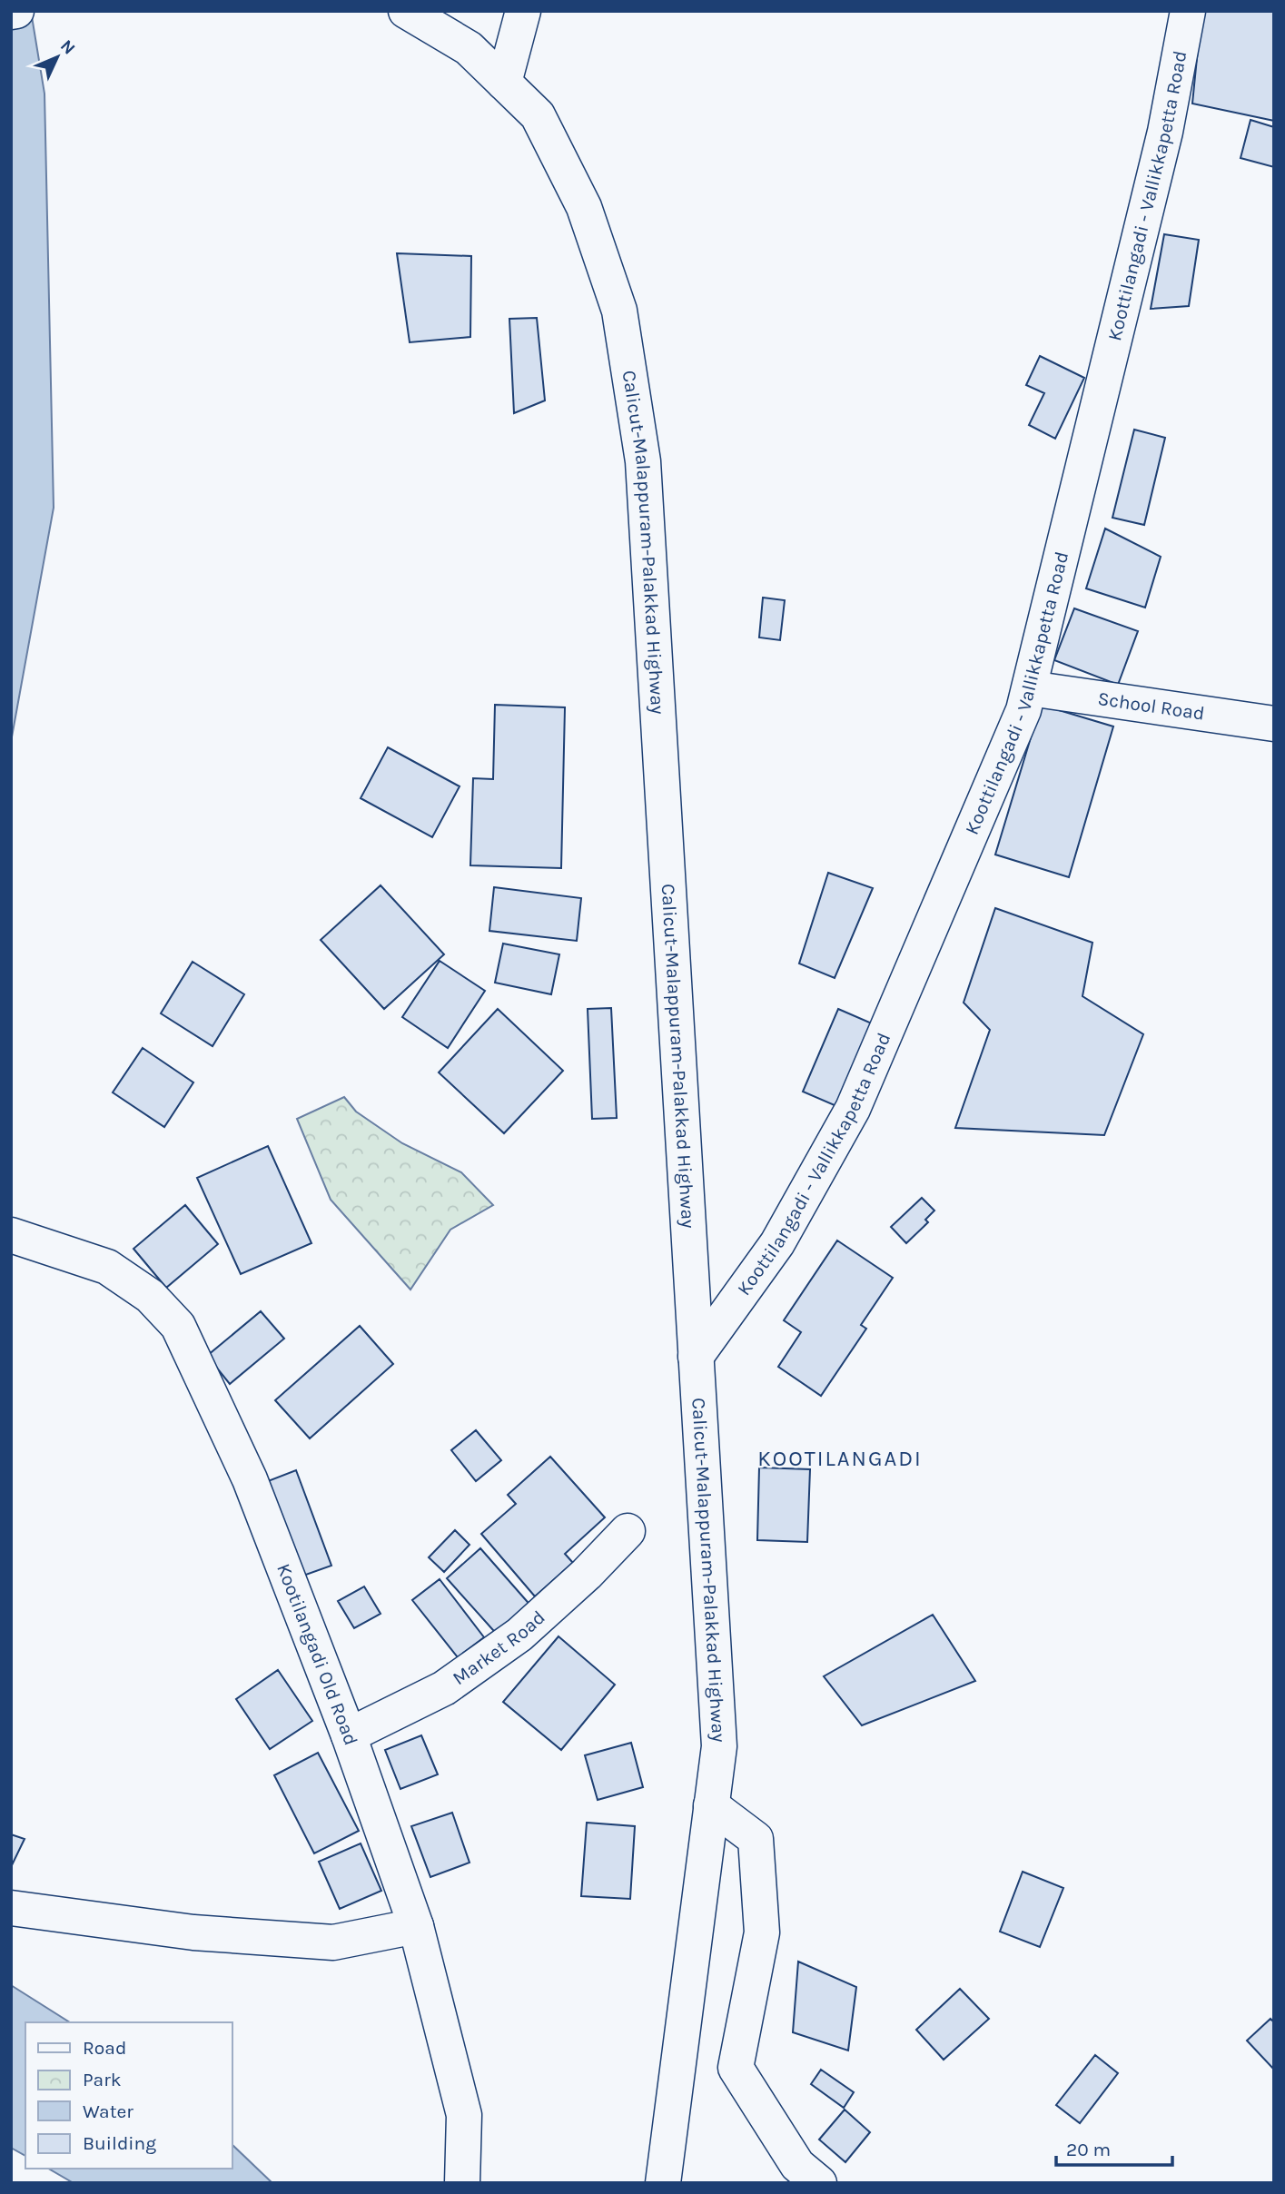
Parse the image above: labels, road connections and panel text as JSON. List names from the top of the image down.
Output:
{
  "streets": {
    "main road": [
      "Koottilangadi - Vallikkapetta Road",
      "Calicut-Malappuram-Palakkad Highway",
      "School Road",
      "Market Road",
      "Kootilangadi Old Road"
    ]
  },
  "crossings": [
    ["Koottilangadi - Vallikkapetta Road", "Calicut-Malappuram-Palakkad Highway"],
    ["Koottilangadi - Vallikkapetta Road", "School Road"],
    ["Market Road", "Kootilangadi Old Road"]
  ],
  "districts": ["KOOTILANGADI"],
  "legend": [
    "Road",
    "Park",
    "Water",
    "Building"
  ],
  "scale_bar": "20 m",
  "north": "top right"
}
